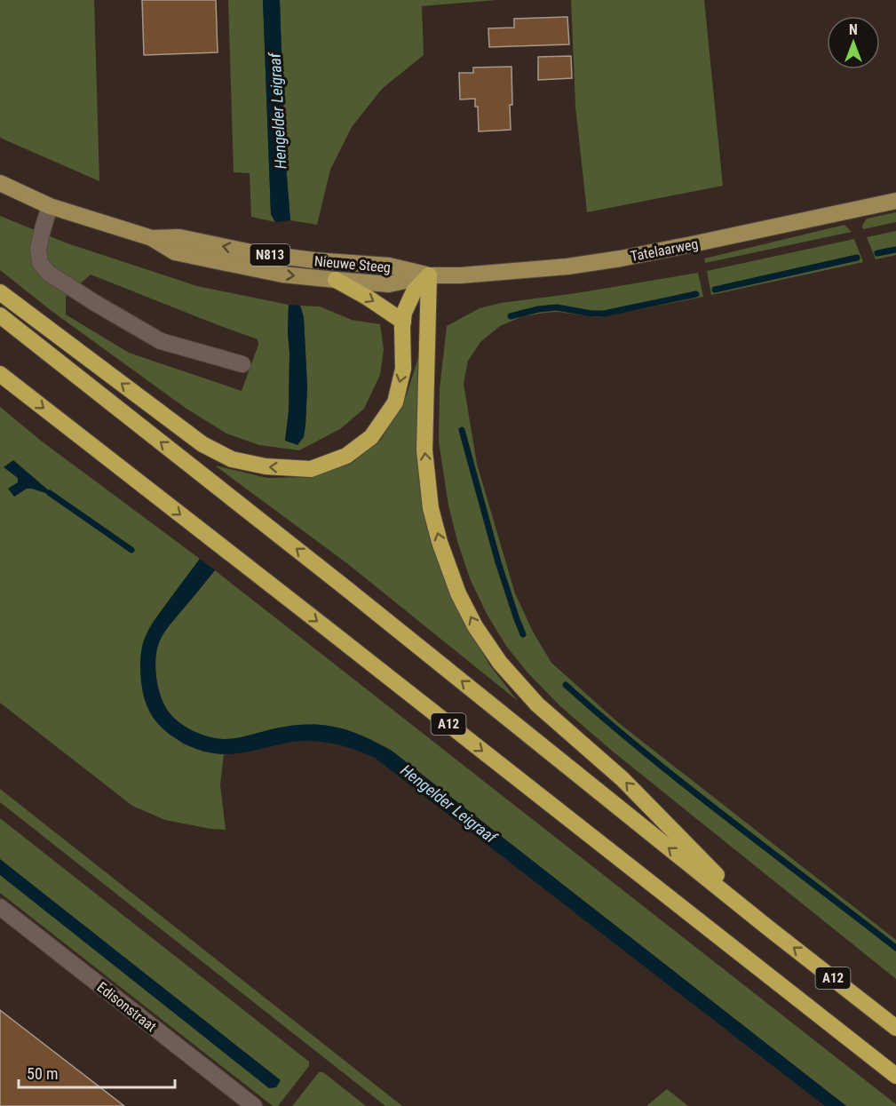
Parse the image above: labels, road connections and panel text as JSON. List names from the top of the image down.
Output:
{
  "streets": {
    "highway": ["A12"],
    "main road": ["Tatelaarweg", "N813", "Nieuwe Steeg"],
    "street": ["Edisonstraat"]
  },
  "crossings": [
    ["Tatelaarweg", "Nieuwe Steeg"],
    ["Tatelaarweg", "A12"],
    ["Nieuwe Steeg", "A12"]
  ],
  "water": ["Hengelder Leigraaf"],
  "scale_bar": "50 m",
  "north": "top"
}
